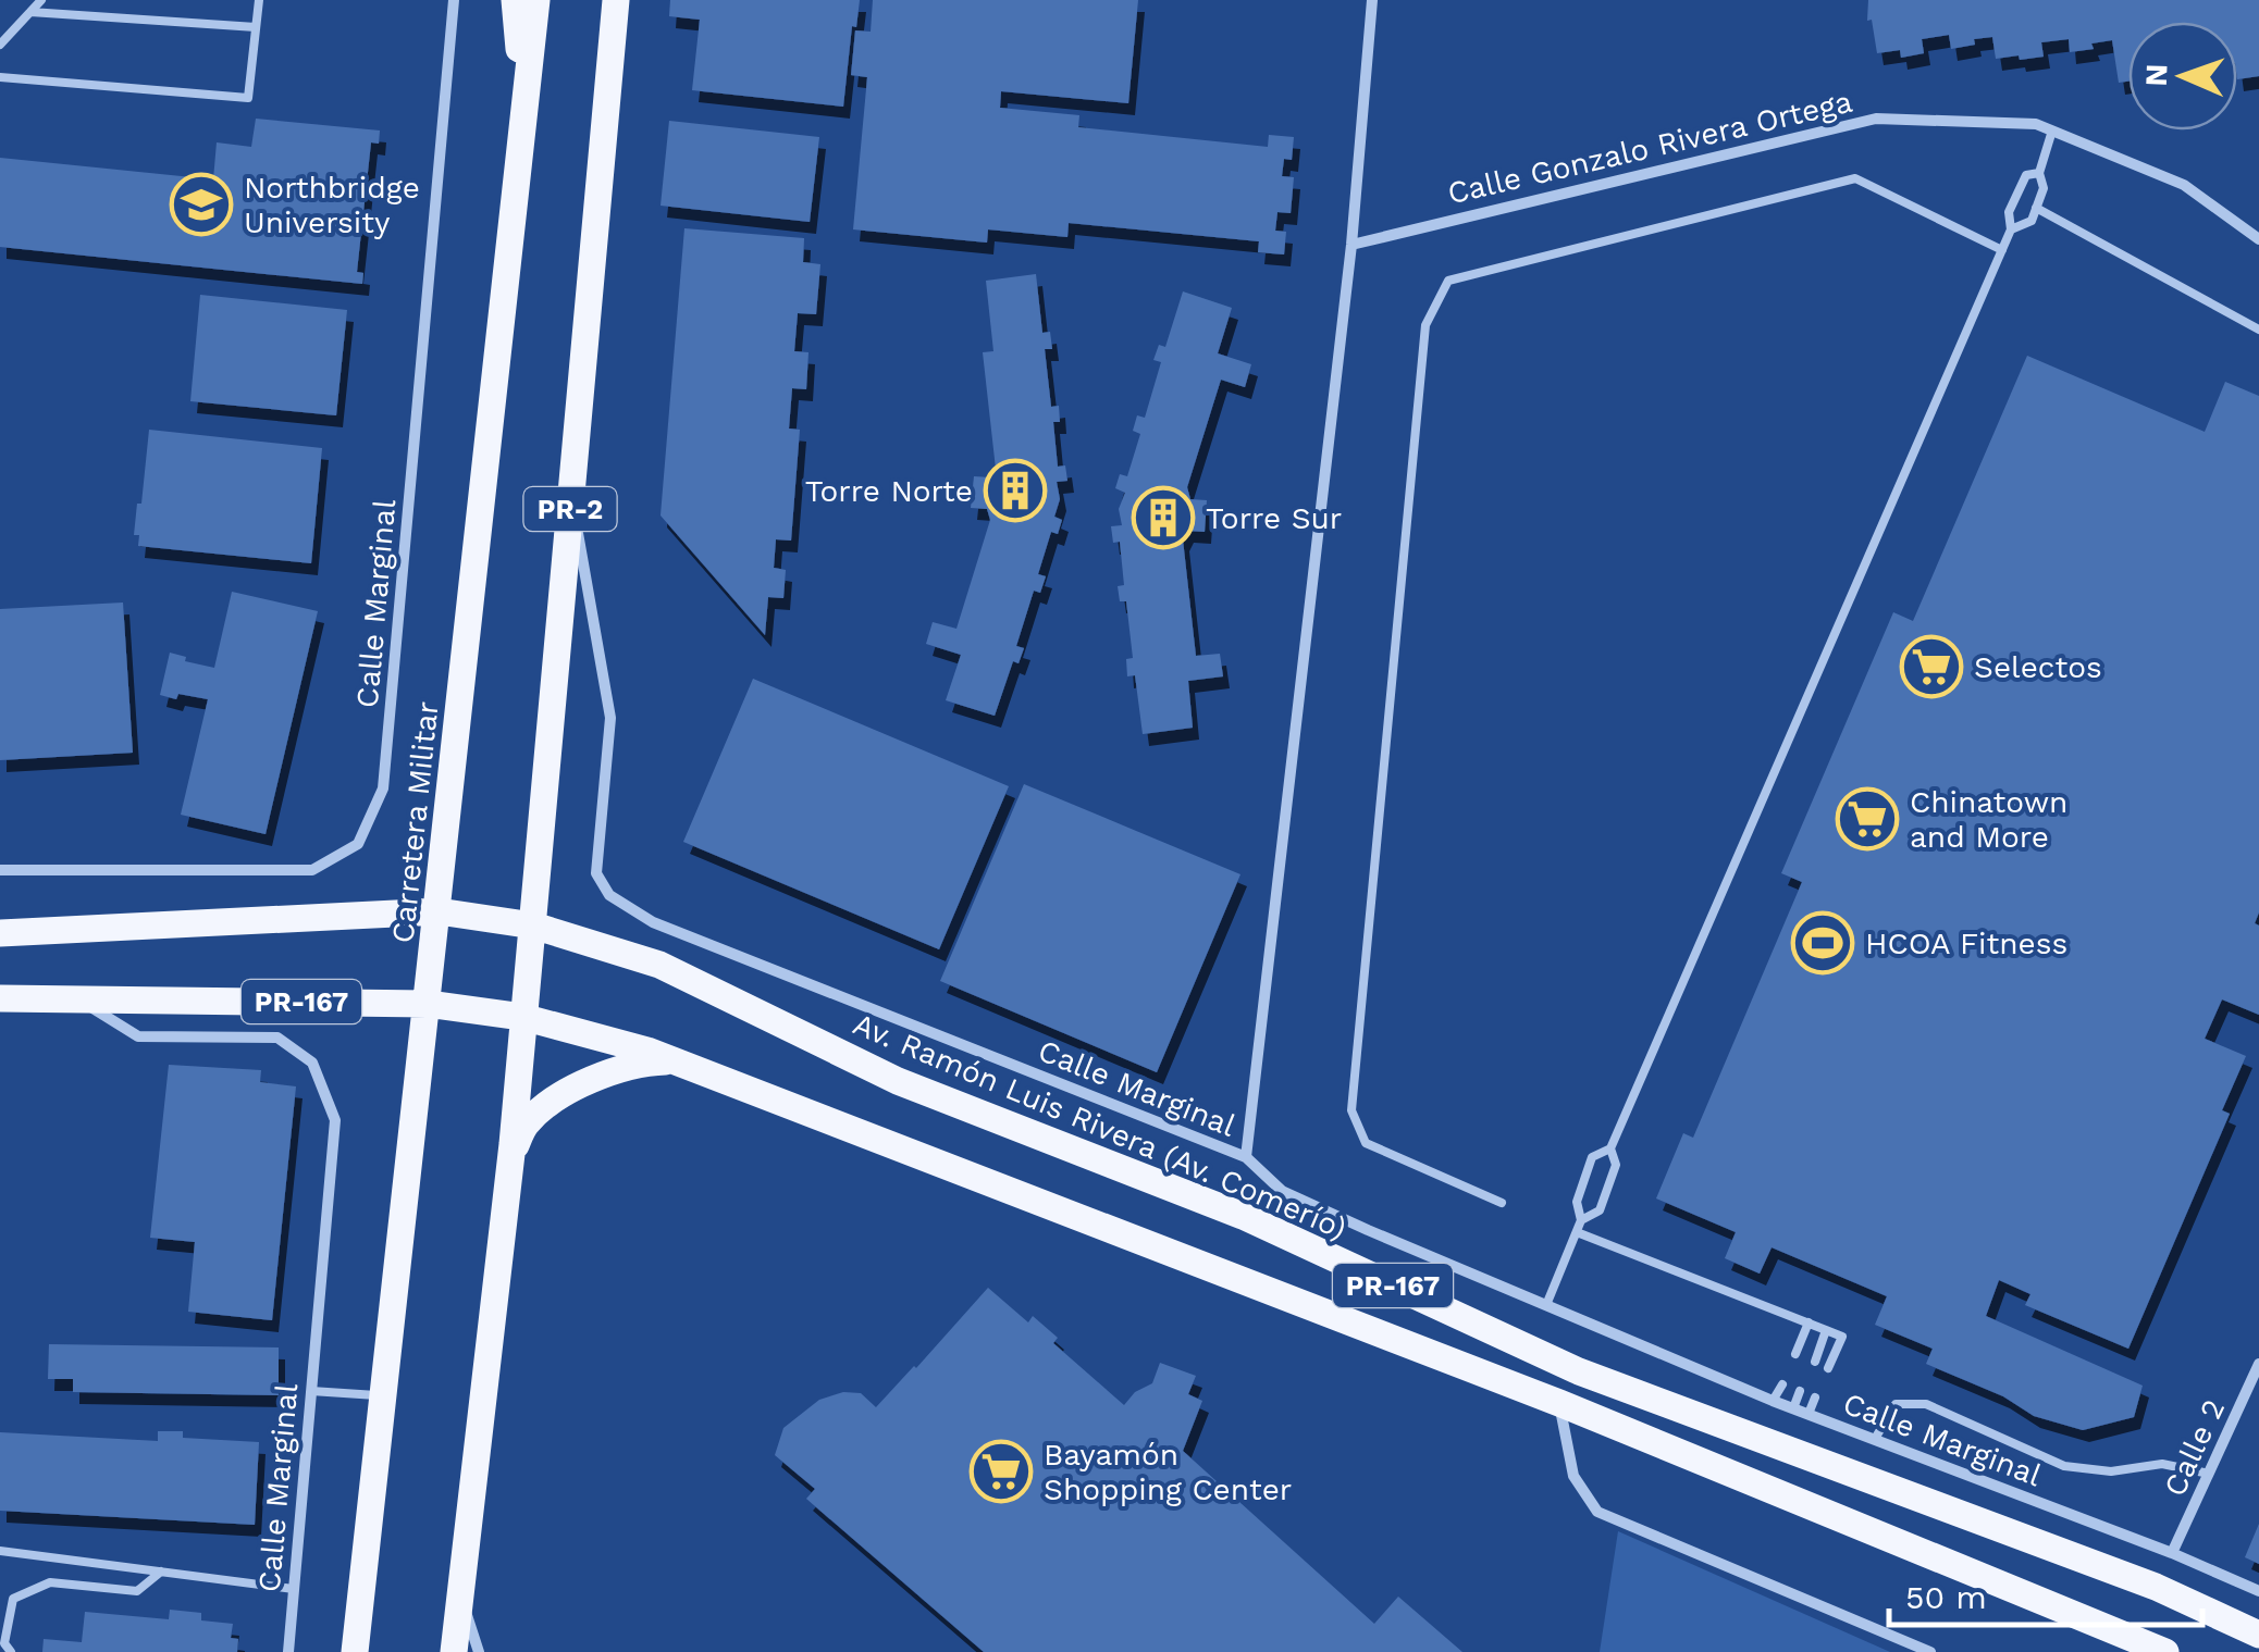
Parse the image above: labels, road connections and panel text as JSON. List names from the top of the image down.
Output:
{
  "streets": {
    "main road": [
      "PR-2",
      "Carretera Militar",
      "PR-167",
      "Av. Ramón Luis Rivera (Av. Comerío)"
    ],
    "street": ["Calle Gonzalo Rivera Ortega", "Calle Marginal", "Calle 2"]
  },
  "crossings": [
    ["PR-2", "Calle Marginal"],
    ["PR-2", "PR-167"],
    ["PR-2", "Av. Ramón Luis Rivera (Av. Comerío)"],
    ["Calle Marginal", "PR-167"],
    ["Calle Marginal", "Calle 2"],
    ["Carretera Militar", "PR-167"],
    ["Carretera Militar", "Av. Ramón Luis Rivera (Av. Comerío)"]
  ],
  "places": {
    "school or university": ["Northbridge University"],
    "building": ["Torre Norte", "Torre Sur"],
    "supermarket": ["Selectos", "Chinatown and More", "Bayamón Shopping Center"],
    "sports": ["HCOA Fitness"]
  },
  "scale_bar": "50 m",
  "north": "left"
}
